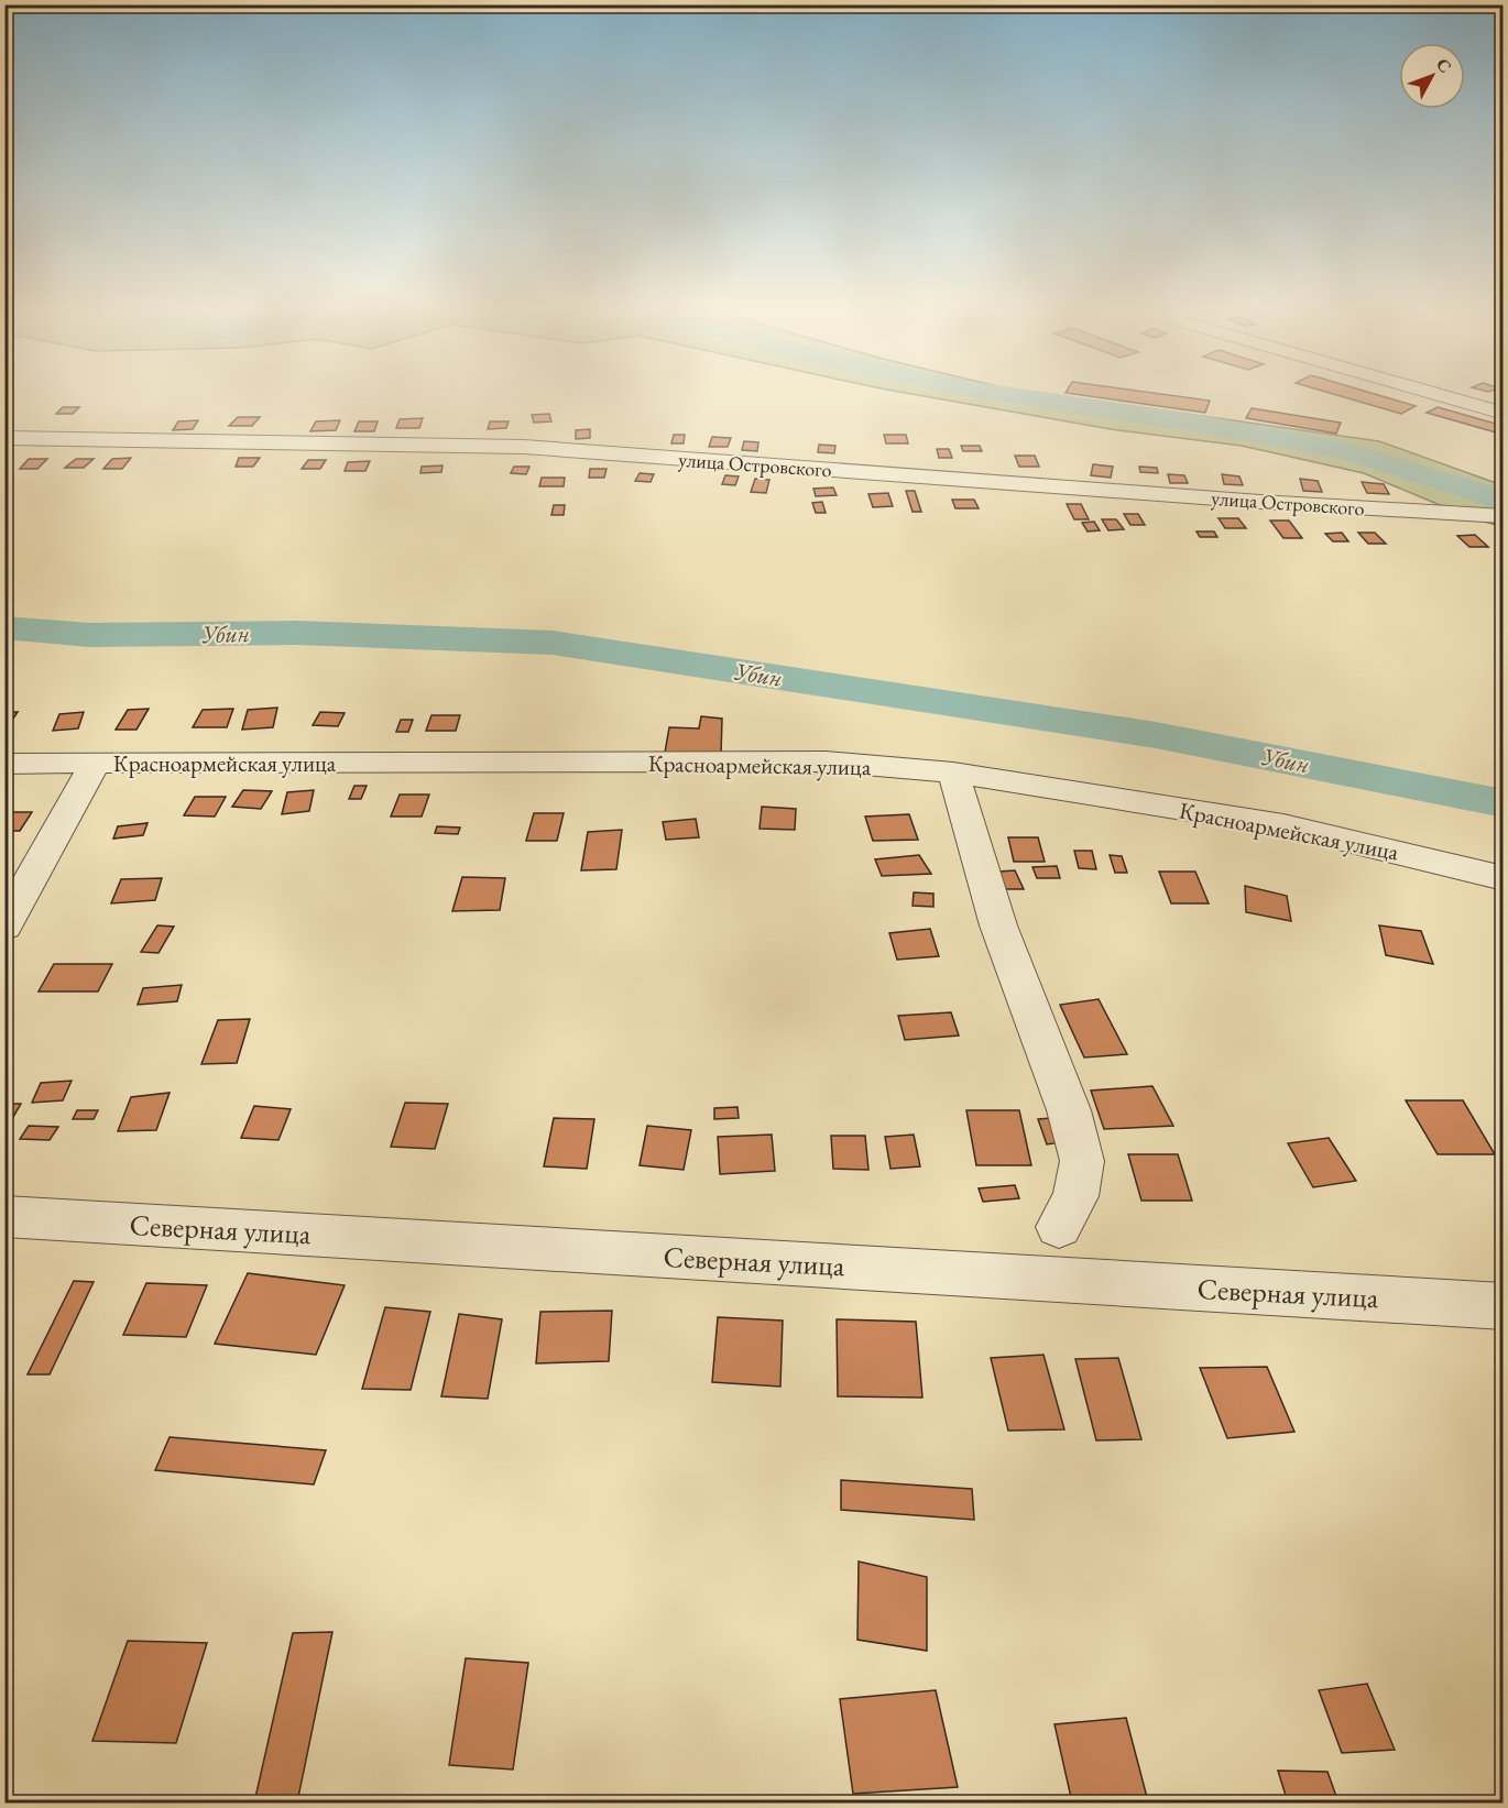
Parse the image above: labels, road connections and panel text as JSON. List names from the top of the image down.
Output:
{
  "streets": {
    "street": ["улица Островского", "Красноармейская улица", "Северная улица"]
  },
  "water": ["Убин"],
  "north": "top right"
}
